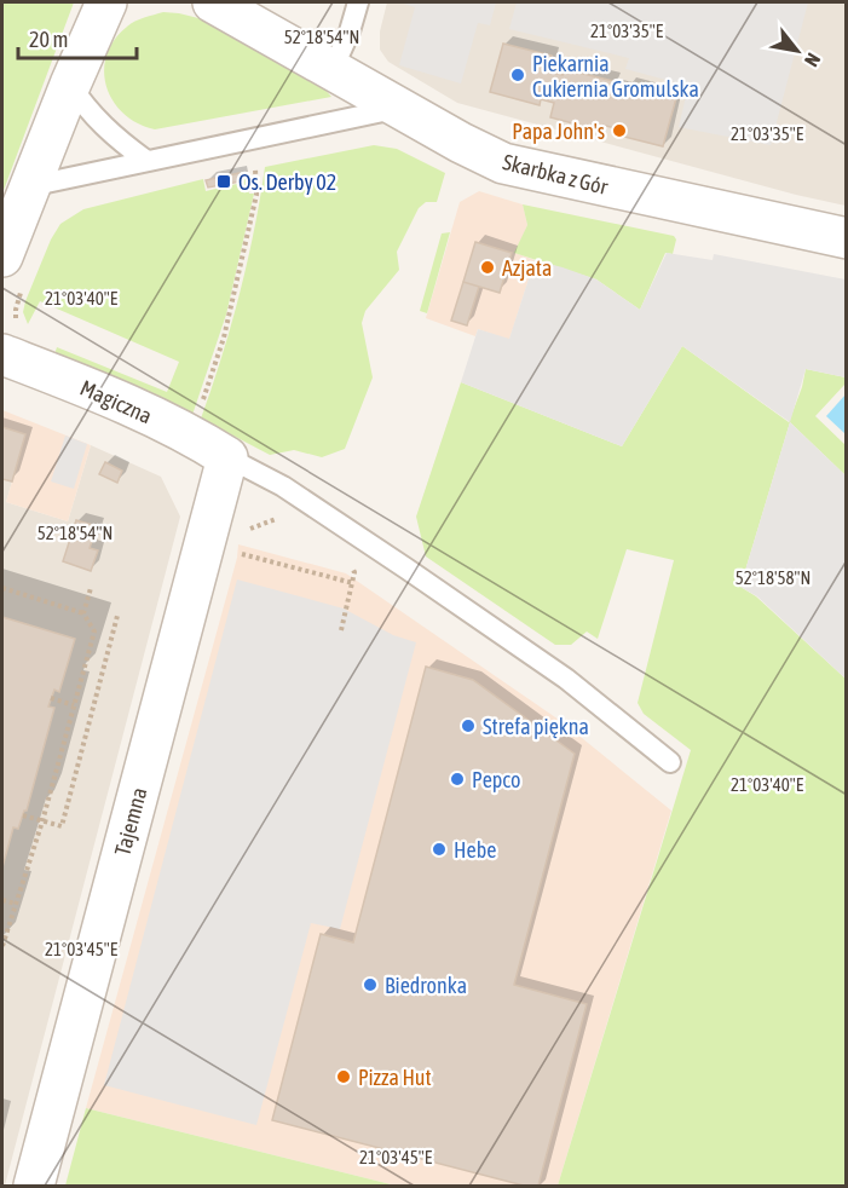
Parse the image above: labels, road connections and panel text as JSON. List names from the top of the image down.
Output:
{
  "streets": {
    "street": ["Skarbka z Gór", "Magiczna", "Tajemna"]
  },
  "crossings": [
    ["Magiczna", "Tajemna"]
  ],
  "places": {
    "other": [
      "Piekarnia Cukiernia Gromulska",
      "Papa John's",
      "Azjata",
      "Strefa piękna",
      "Pepco",
      "Hebe",
      "Biedronka",
      "Pizza Hut"
    ],
    "transit": ["Os. Derby 02"]
  },
  "scale_bar": "20 m",
  "north": "bottom right",
  "coordinates": [
    "21°03'35\"E",
    "52°18'54\"N",
    "21°03'40\"E",
    "52°18'58\"N",
    "21°03'45\"E"
  ]
}
